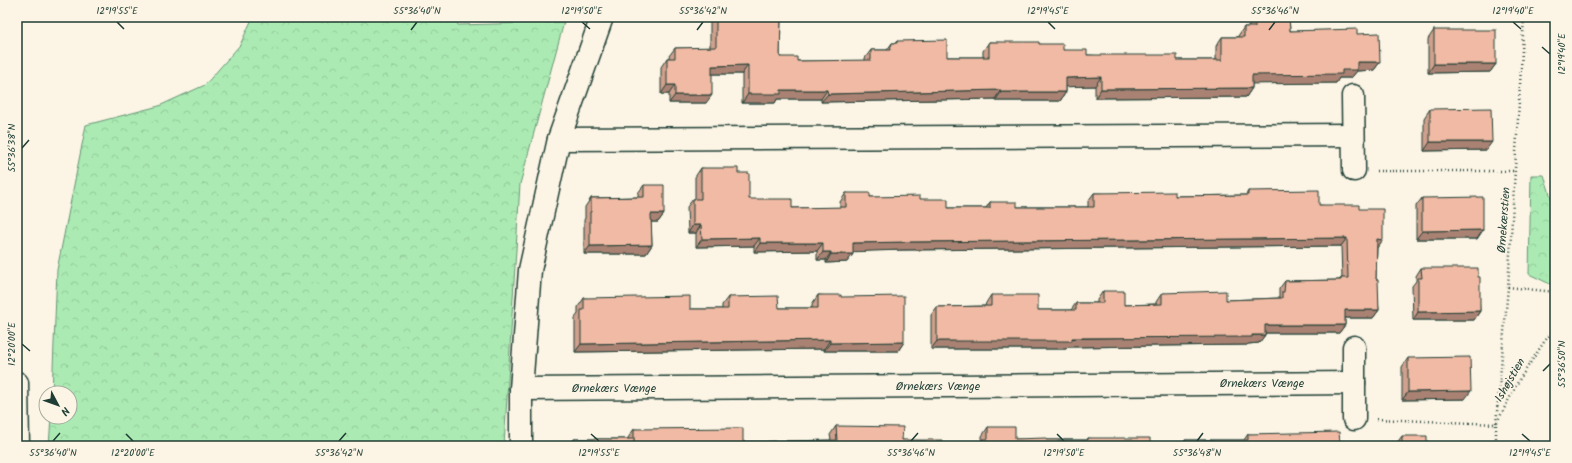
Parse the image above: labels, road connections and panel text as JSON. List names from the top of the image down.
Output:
{
  "streets": {
    "street": ["Ørnekærs Vænge"],
    "path": ["Ørnekærstien", "Ishøjstien"]
  },
  "crossings": [
    ["Ørnekærstien", "Ishøjstien"]
  ],
  "north": "bottom right",
  "coordinates": [
    "12°19'55\"E",
    "55°36'40\"N",
    "12°19'50\"E",
    "55°36'42\"N",
    "12°19'45\"E",
    "55°36'46\"N",
    "12°19'40\"E",
    "55°36'38\"N",
    "12°20'00\"E",
    "55°36'50\"N",
    "55°36'48\"N"
  ]
}
